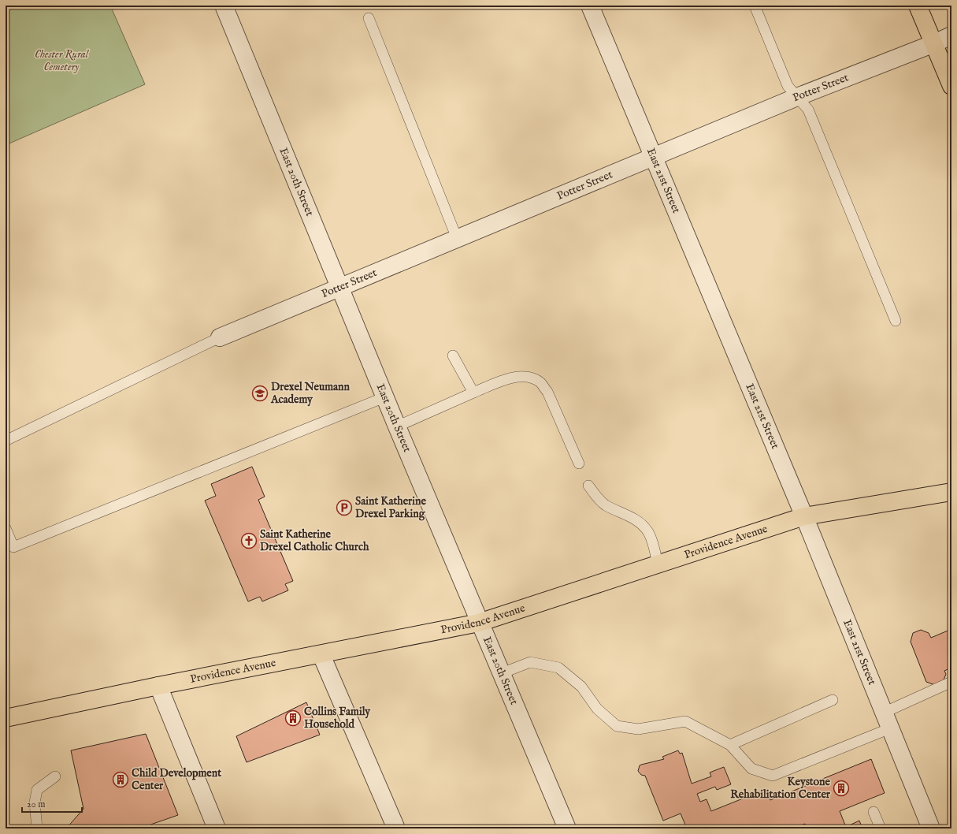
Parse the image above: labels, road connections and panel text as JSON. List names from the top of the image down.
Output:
{
  "streets": {
    "main road": ["Providence Avenue"],
    "street": ["Potter Street", "East 20th Street", "East 21st Street"]
  },
  "crossings": [
    ["Potter Street", "East 20th Street"],
    ["Potter Street", "East 21st Street"],
    ["East 20th Street", "Providence Avenue"],
    ["East 21st Street", "Providence Avenue"]
  ],
  "parks": ["Chester Rural Cemetery"],
  "places": {
    "school or university": ["Drexel Neumann Academy"],
    "parking": ["Saint Katherine Drexel Parking"],
    "church": ["Saint Katherine Drexel Catholic Church"],
    "building": ["Collins Family Household", "Child Development Center", "Keystone Rehabilitation Center"]
  },
  "scale_bar": "20 m"
}
